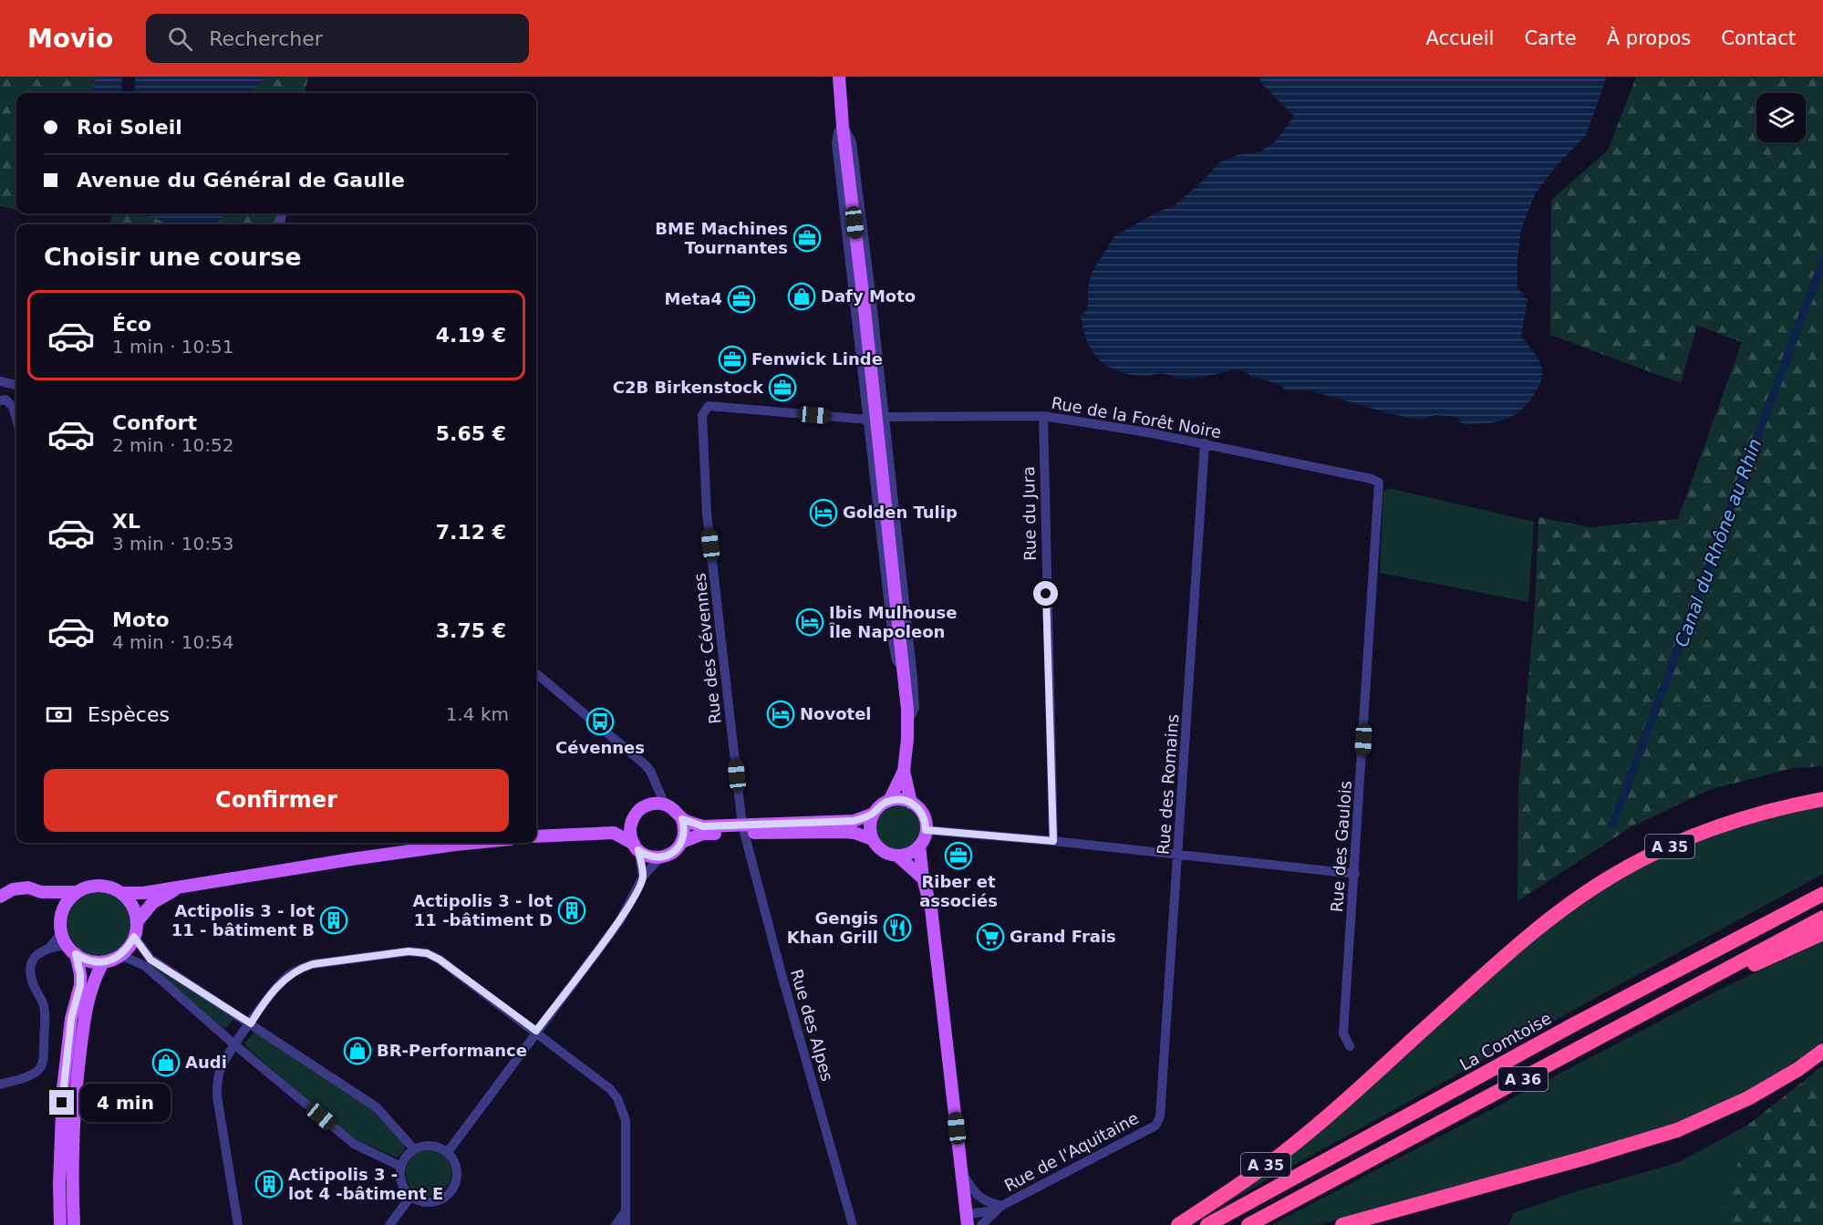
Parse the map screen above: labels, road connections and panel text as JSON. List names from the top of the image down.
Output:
{
  "streets": {
    "highway": ["A 35", "La Comtoise", "A 36"],
    "street": [
      "Rue de la Forêt Noire",
      "Rue du Jura",
      "Rue des Cévennes",
      "Rue des Romains",
      "Rue des Gaulois",
      "Rue des Alpes",
      "Rue de l'Aquitaine"
    ]
  },
  "crossings": [
    ["Rue de la Forêt Noire", "Rue du Jura"],
    ["Rue de la Forêt Noire", "Rue des Romains"],
    ["Rue de la Forêt Noire", "Rue des Gaulois"],
    ["Rue des Cévennes", "Rue des Alpes"],
    ["Rue des Romains", "Rue de l'Aquitaine"]
  ],
  "water": ["Canal du Rhône au Rhin"],
  "places": {
    "office": [
      "BME Machines Tournantes",
      "Meta4",
      "Fenwick Linde",
      "C2B Birkenstock",
      "Riber et associés"
    ],
    "shop": ["Dafy Moto", "BR-Performance", "Audi"],
    "hotel": ["Golden Tulip", "Ibis Mulhouse Île Napoleon", "Novotel"],
    "bus stop": ["Cévennes"],
    "building": ["Actipolis 3 - lot 11 -bâtiment D", "Actipolis 3 - lot 11 - bâtiment B", "Actipolis 3 - lot 4 -bâtiment E"],
    "restaurant": ["Gengis Khan Grill"],
    "supermarket": ["Grand Frais"]
  },
  "page": {
    "header": "Movio",
    "search": "Rechercher",
    "nav": [
      "Accueil",
      "Carte",
      "À propos",
      "Contact"
    ],
    "banner": ["Roi Soleil", "Avenue du Général de Gaulle"],
    "heading": "Choisir une course",
    "list": [
      {
        "name": "Éco",
        "note": "1 min · 10:51",
        "value": "4.19 €"
      },
      {
        "name": "Confort",
        "note": "2 min · 10:52",
        "value": "5.65 €"
      },
      {
        "name": "XL",
        "note": "3 min · 10:53",
        "value": "7.12 €"
      },
      {
        "name": "Moto",
        "note": "4 min · 10:54",
        "value": "3.75 €"
      }
    ],
    "pay": ["Espèces", "1.4 km"],
    "buttons": "Confirmer",
    "bubble": "4 min"
  }
}
